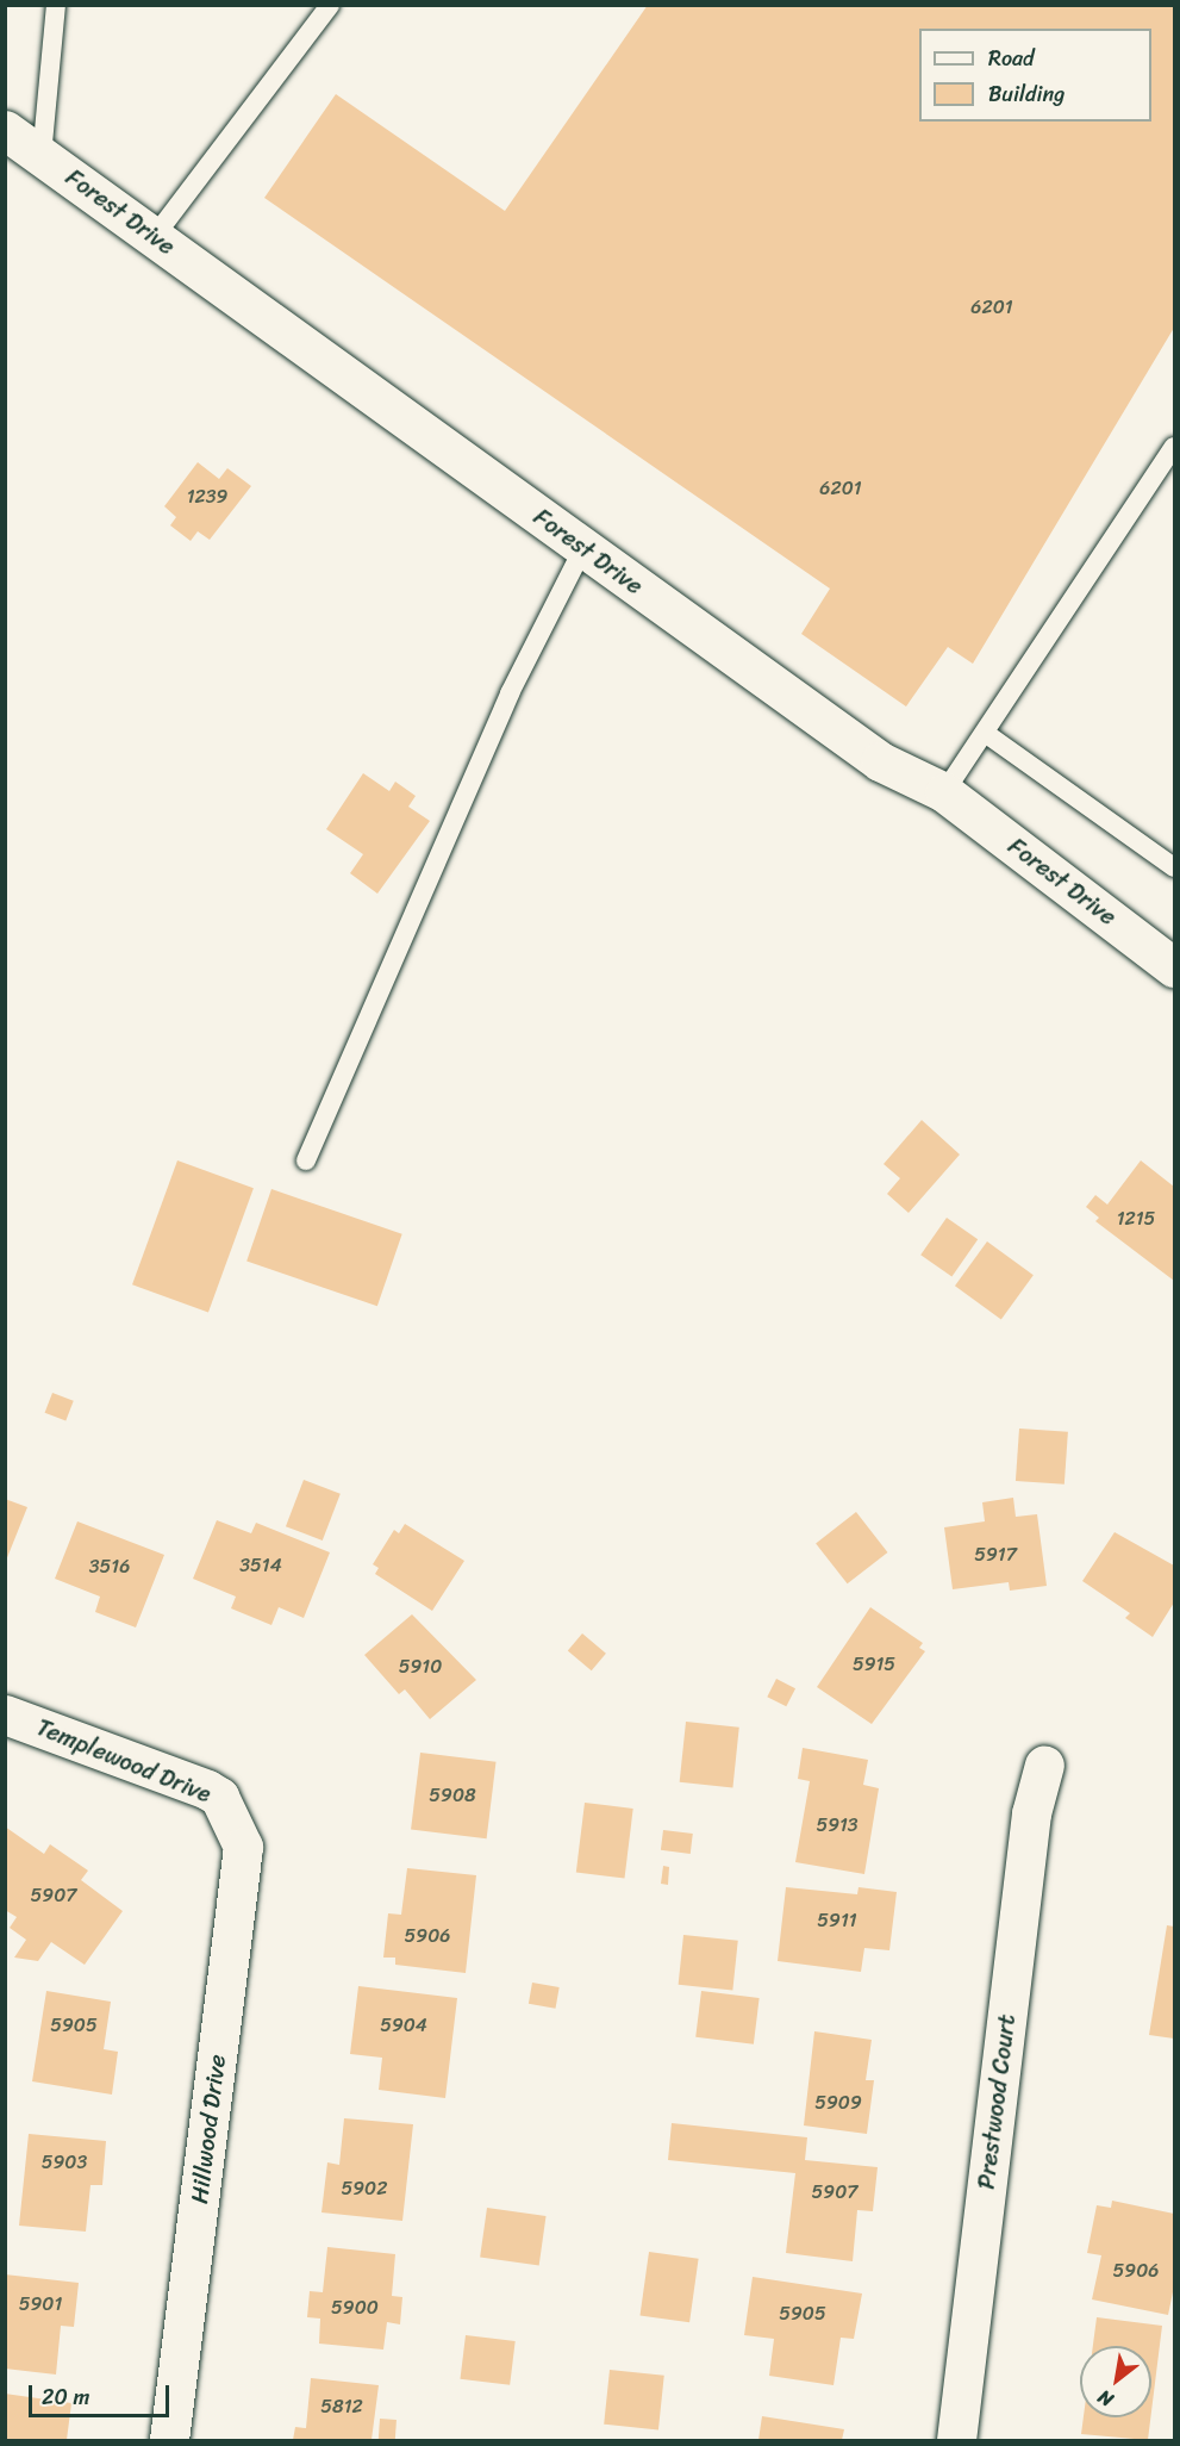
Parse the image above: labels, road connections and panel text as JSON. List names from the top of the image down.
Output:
{
  "streets": {
    "street": [
      "Forest Drive",
      "Templewood Drive",
      "Prestwood Court",
      "Hillwood Drive"
    ]
  },
  "crossings": [
    ["Templewood Drive", "Hillwood Drive"]
  ],
  "house_numbers": [
    "6201",
    "6201",
    "1239",
    "1215",
    "5917",
    "3514",
    "3516",
    "5915",
    "5910",
    "5908",
    "5913",
    "5907",
    "5911",
    "5906",
    "5905",
    "5904",
    "5909",
    "5903",
    "5902",
    "5907",
    "5906",
    "5901",
    "5900",
    "5905",
    "5812"
  ],
  "legend": ["Road", "Building"],
  "scale_bar": "20 m",
  "north": "bottom left"
}
